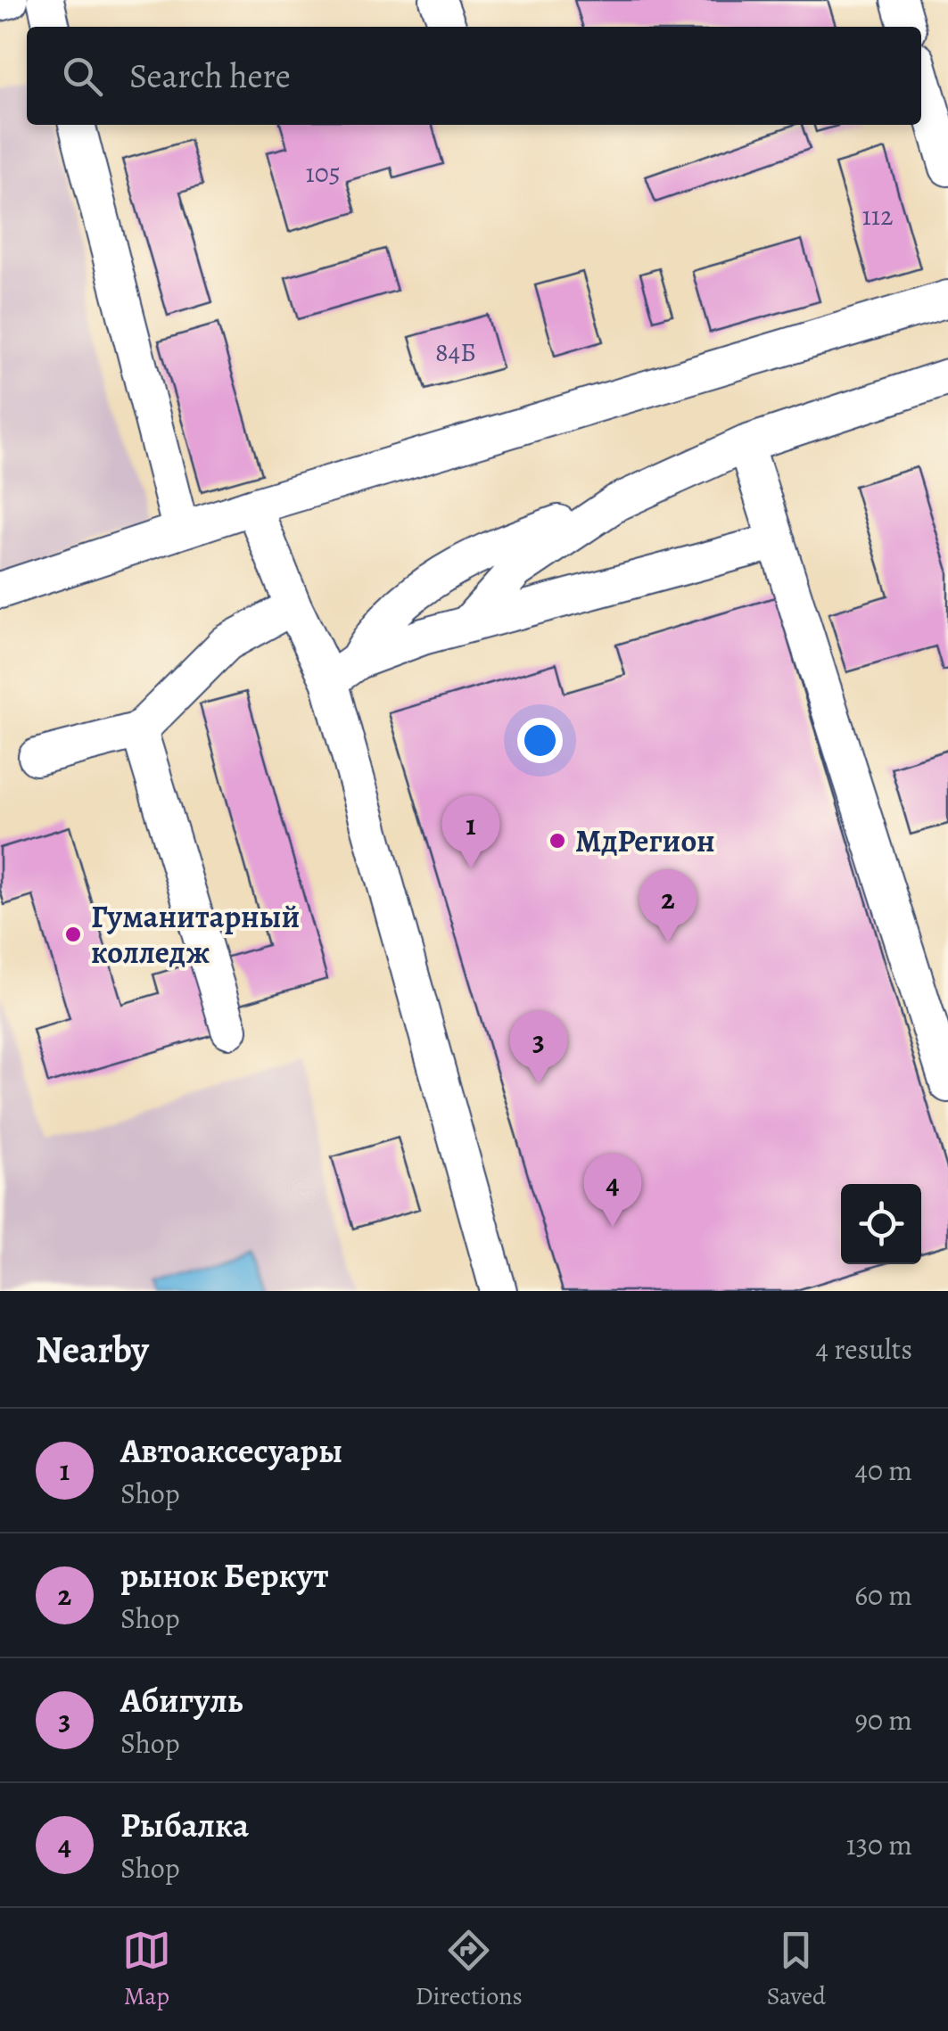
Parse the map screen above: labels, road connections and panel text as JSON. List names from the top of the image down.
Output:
{
  "places": ["МдРегион", "Гуманитарный колледж"],
  "house_numbers": ["105", "112", "84Б"],
  "page": {
    "search": "Search here",
    "pins": [
      "1",
      "2",
      "3",
      "4"
    ],
    "heading": ["Nearby", "4 results"],
    "list": [
      {
        "mark": "1",
        "name": "Автоаксесуары",
        "note": "Shop",
        "value": "40 m"
      },
      {
        "mark": "2",
        "name": "рынок Беркут",
        "note": "Shop",
        "value": "60 m"
      },
      {
        "mark": "3",
        "name": "Абигуль",
        "note": "Shop",
        "value": "90 m"
      },
      {
        "mark": "4",
        "name": "Рыбалка",
        "note": "Shop",
        "value": "130 m"
      }
    ],
    "nav": ["Map", "Directions", "Saved"]
  }
}
